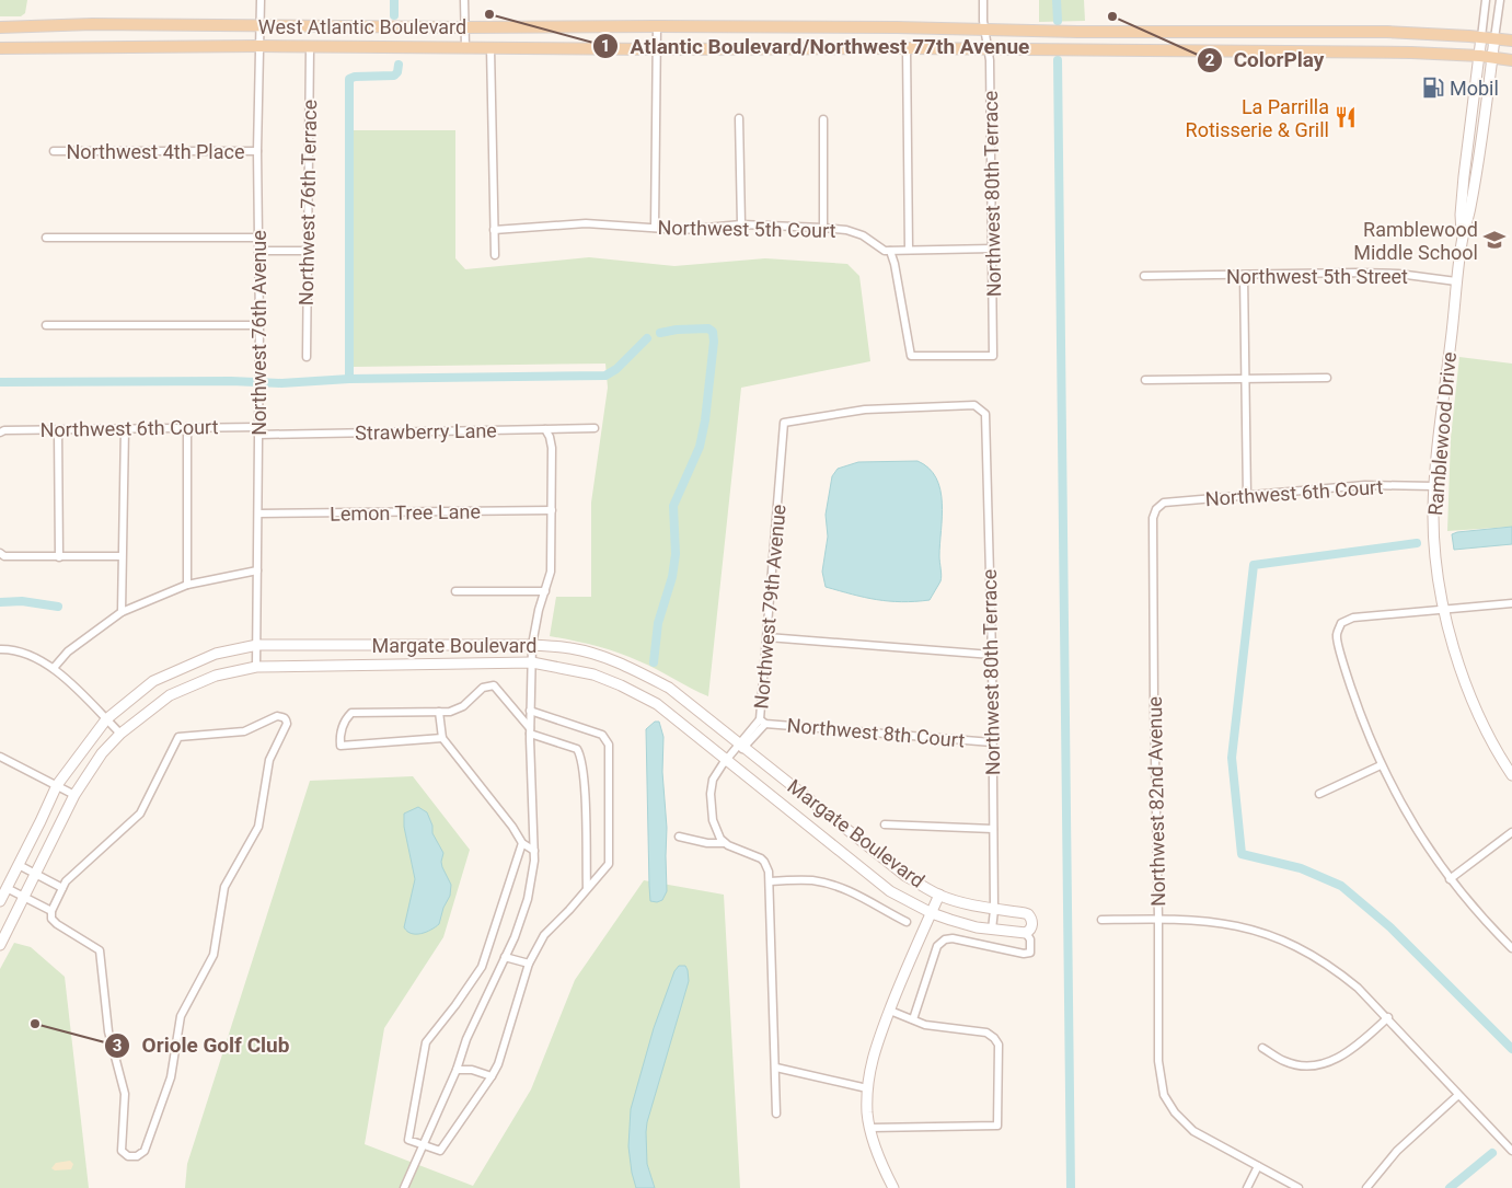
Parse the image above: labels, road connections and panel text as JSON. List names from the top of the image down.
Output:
{
  "streets": {
    "main road": ["West Atlantic Boulevard"],
    "street": [
      "Northwest 4th Place",
      "Northwest 80th Terrace",
      "Northwest 76th Terrace",
      "Northwest 5th Court",
      "Northwest 5th Street",
      "Northwest 76th Avenue",
      "Northwest 6th Court",
      "Strawberry Lane",
      "Ramblewood Drive",
      "Lemon Tree Lane",
      "Northwest 79th Avenue",
      "Margate Boulevard",
      "Northwest 8th Court",
      "Northwest 82nd Avenue"
    ]
  },
  "crossings": [
    ["West Atlantic Boulevard", "Northwest 80th Terrace"],
    ["West Atlantic Boulevard", "Northwest 76th Terrace"],
    ["West Atlantic Boulevard", "Northwest 76th Avenue"],
    ["West Atlantic Boulevard", "Ramblewood Drive"],
    ["Northwest 4th Place", "Northwest 76th Avenue"],
    ["Northwest 80th Terrace", "Northwest 5th Court"],
    ["Northwest 80th Terrace", "Northwest 79th Avenue"],
    ["Northwest 80th Terrace", "Margate Boulevard"],
    ["Northwest 80th Terrace", "Northwest 8th Court"],
    ["Northwest 5th Street", "Ramblewood Drive"],
    ["Northwest 76th Avenue", "Northwest 6th Court"],
    ["Northwest 76th Avenue", "Strawberry Lane"],
    ["Northwest 76th Avenue", "Lemon Tree Lane"],
    ["Northwest 76th Avenue", "Margate Boulevard"],
    ["Northwest 6th Court", "Strawberry Lane"],
    ["Northwest 6th Court", "Ramblewood Drive"],
    ["Northwest 6th Court", "Northwest 82nd Avenue"],
    ["Northwest 79th Avenue", "Margate Boulevard"],
    ["Northwest 79th Avenue", "Northwest 8th Court"]
  ],
  "places": {
    "other": ["Atlantic Boulevard/Northwest 77th Avenue", "ColorPlay", "Oriole Golf Club"],
    "fuel station": ["Mobil"],
    "restaurant": ["La Parrilla Rotisserie & Grill"],
    "school or university": ["Ramblewood Middle School"]
  }
}
